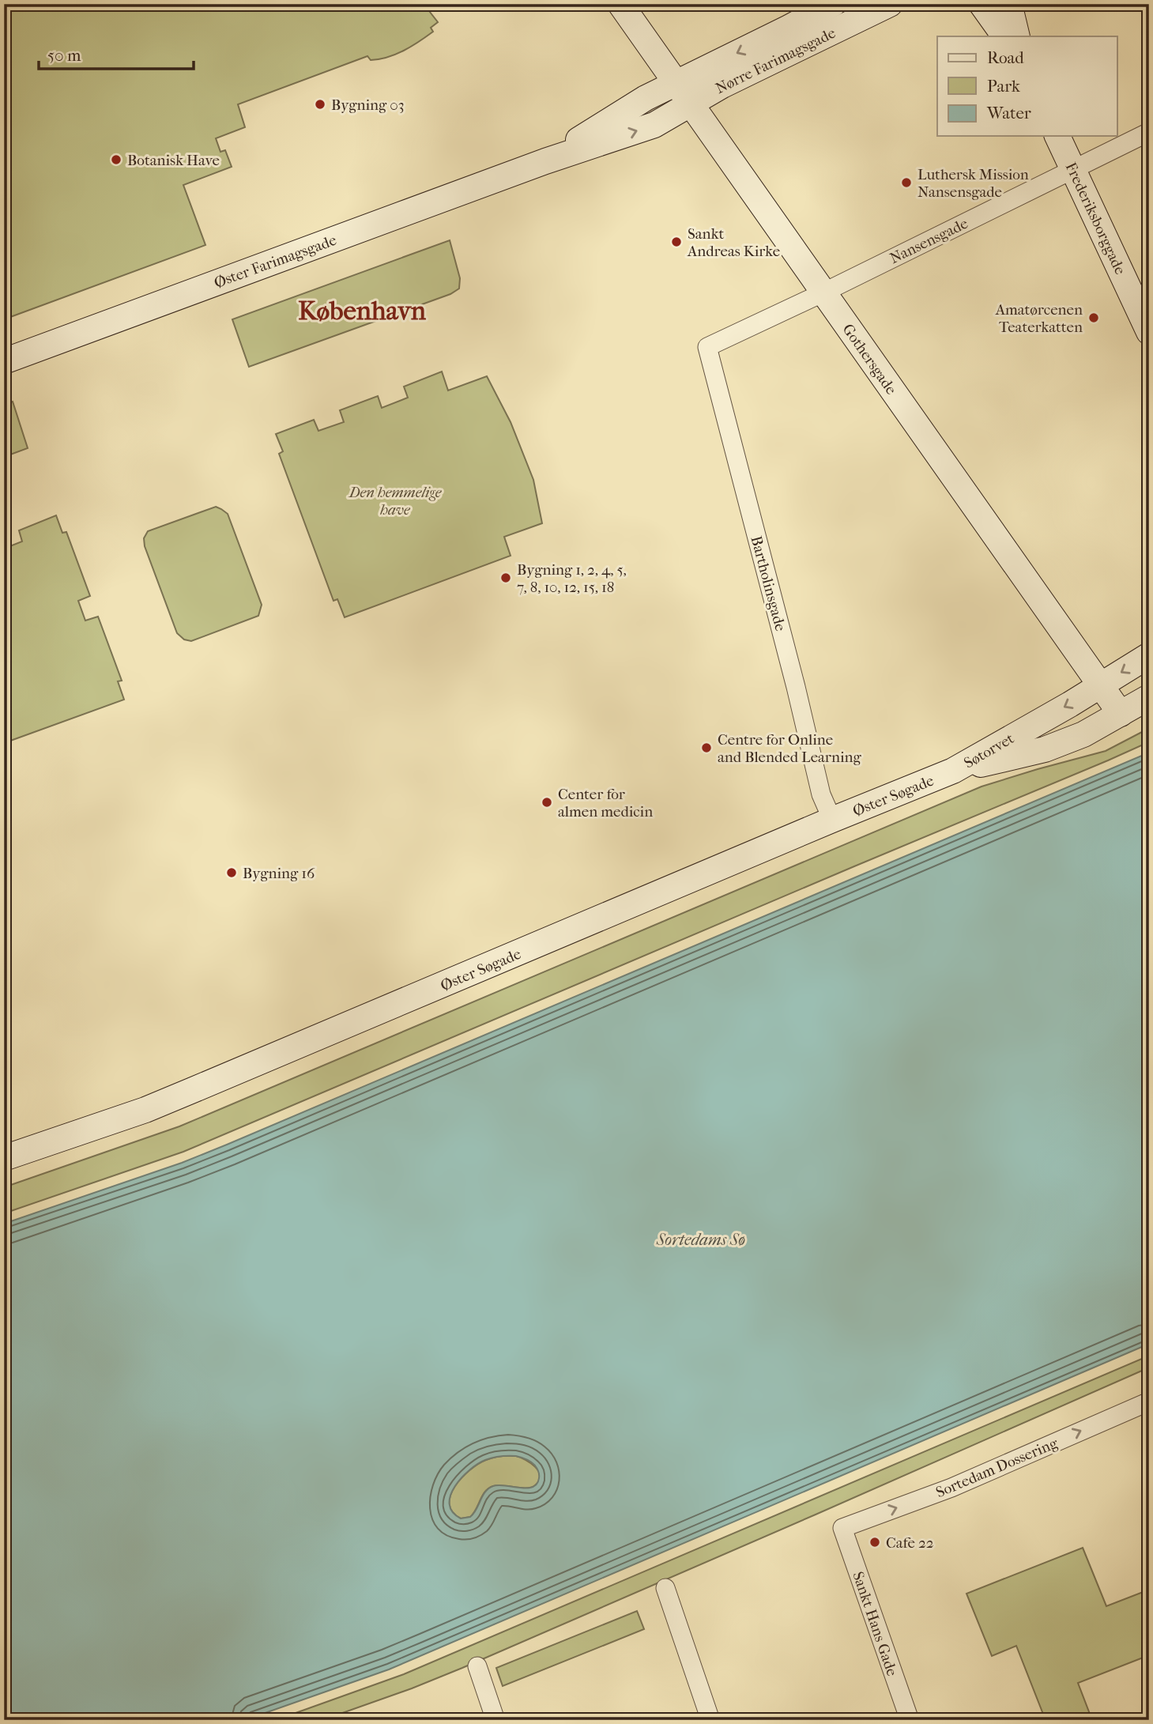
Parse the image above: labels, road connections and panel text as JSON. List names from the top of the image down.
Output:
{
  "streets": {
    "street": [
      "Nørre Farimagsgade",
      "Frederiksborggade",
      "Nansensgade",
      "Øster Farimagsgade",
      "Gothersgade",
      "Bartholinsgade",
      "Søtorvet",
      "Øster Søgade",
      "Sortedam Dossering",
      "Sankt Hans Gade"
    ]
  },
  "crossings": [
    ["Nørre Farimagsgade", "Øster Farimagsgade"],
    ["Nørre Farimagsgade", "Gothersgade"],
    ["Frederiksborggade", "Nansensgade"],
    ["Nansensgade", "Gothersgade"],
    ["Nansensgade", "Bartholinsgade"],
    ["Øster Farimagsgade", "Gothersgade"],
    ["Gothersgade", "Søtorvet"],
    ["Bartholinsgade", "Øster Søgade"],
    ["Søtorvet", "Øster Søgade"],
    ["Sortedam Dossering", "Sankt Hans Gade"]
  ],
  "one_way": ["Sortedam Dossering"],
  "districts": ["København"],
  "water": ["Sortedams Sø"],
  "parks": ["Den hemmelige have"],
  "places": [
    "Bygning 03",
    "Botanisk Have",
    "Luthersk Mission Nansensgade",
    "Sankt Andreas Kirke",
    "Amatørcenen Teaterkatten",
    "Bygning 1, 2, 4, 5, 7, 8, 10, 12, 15, 18",
    "Centre for Online and Blended Learning",
    "Center for almen medicin",
    "Bygning 16",
    "Cafe 22"
  ],
  "legend": ["Road", "Park", "Water"],
  "scale_bar": "50 m"
}
